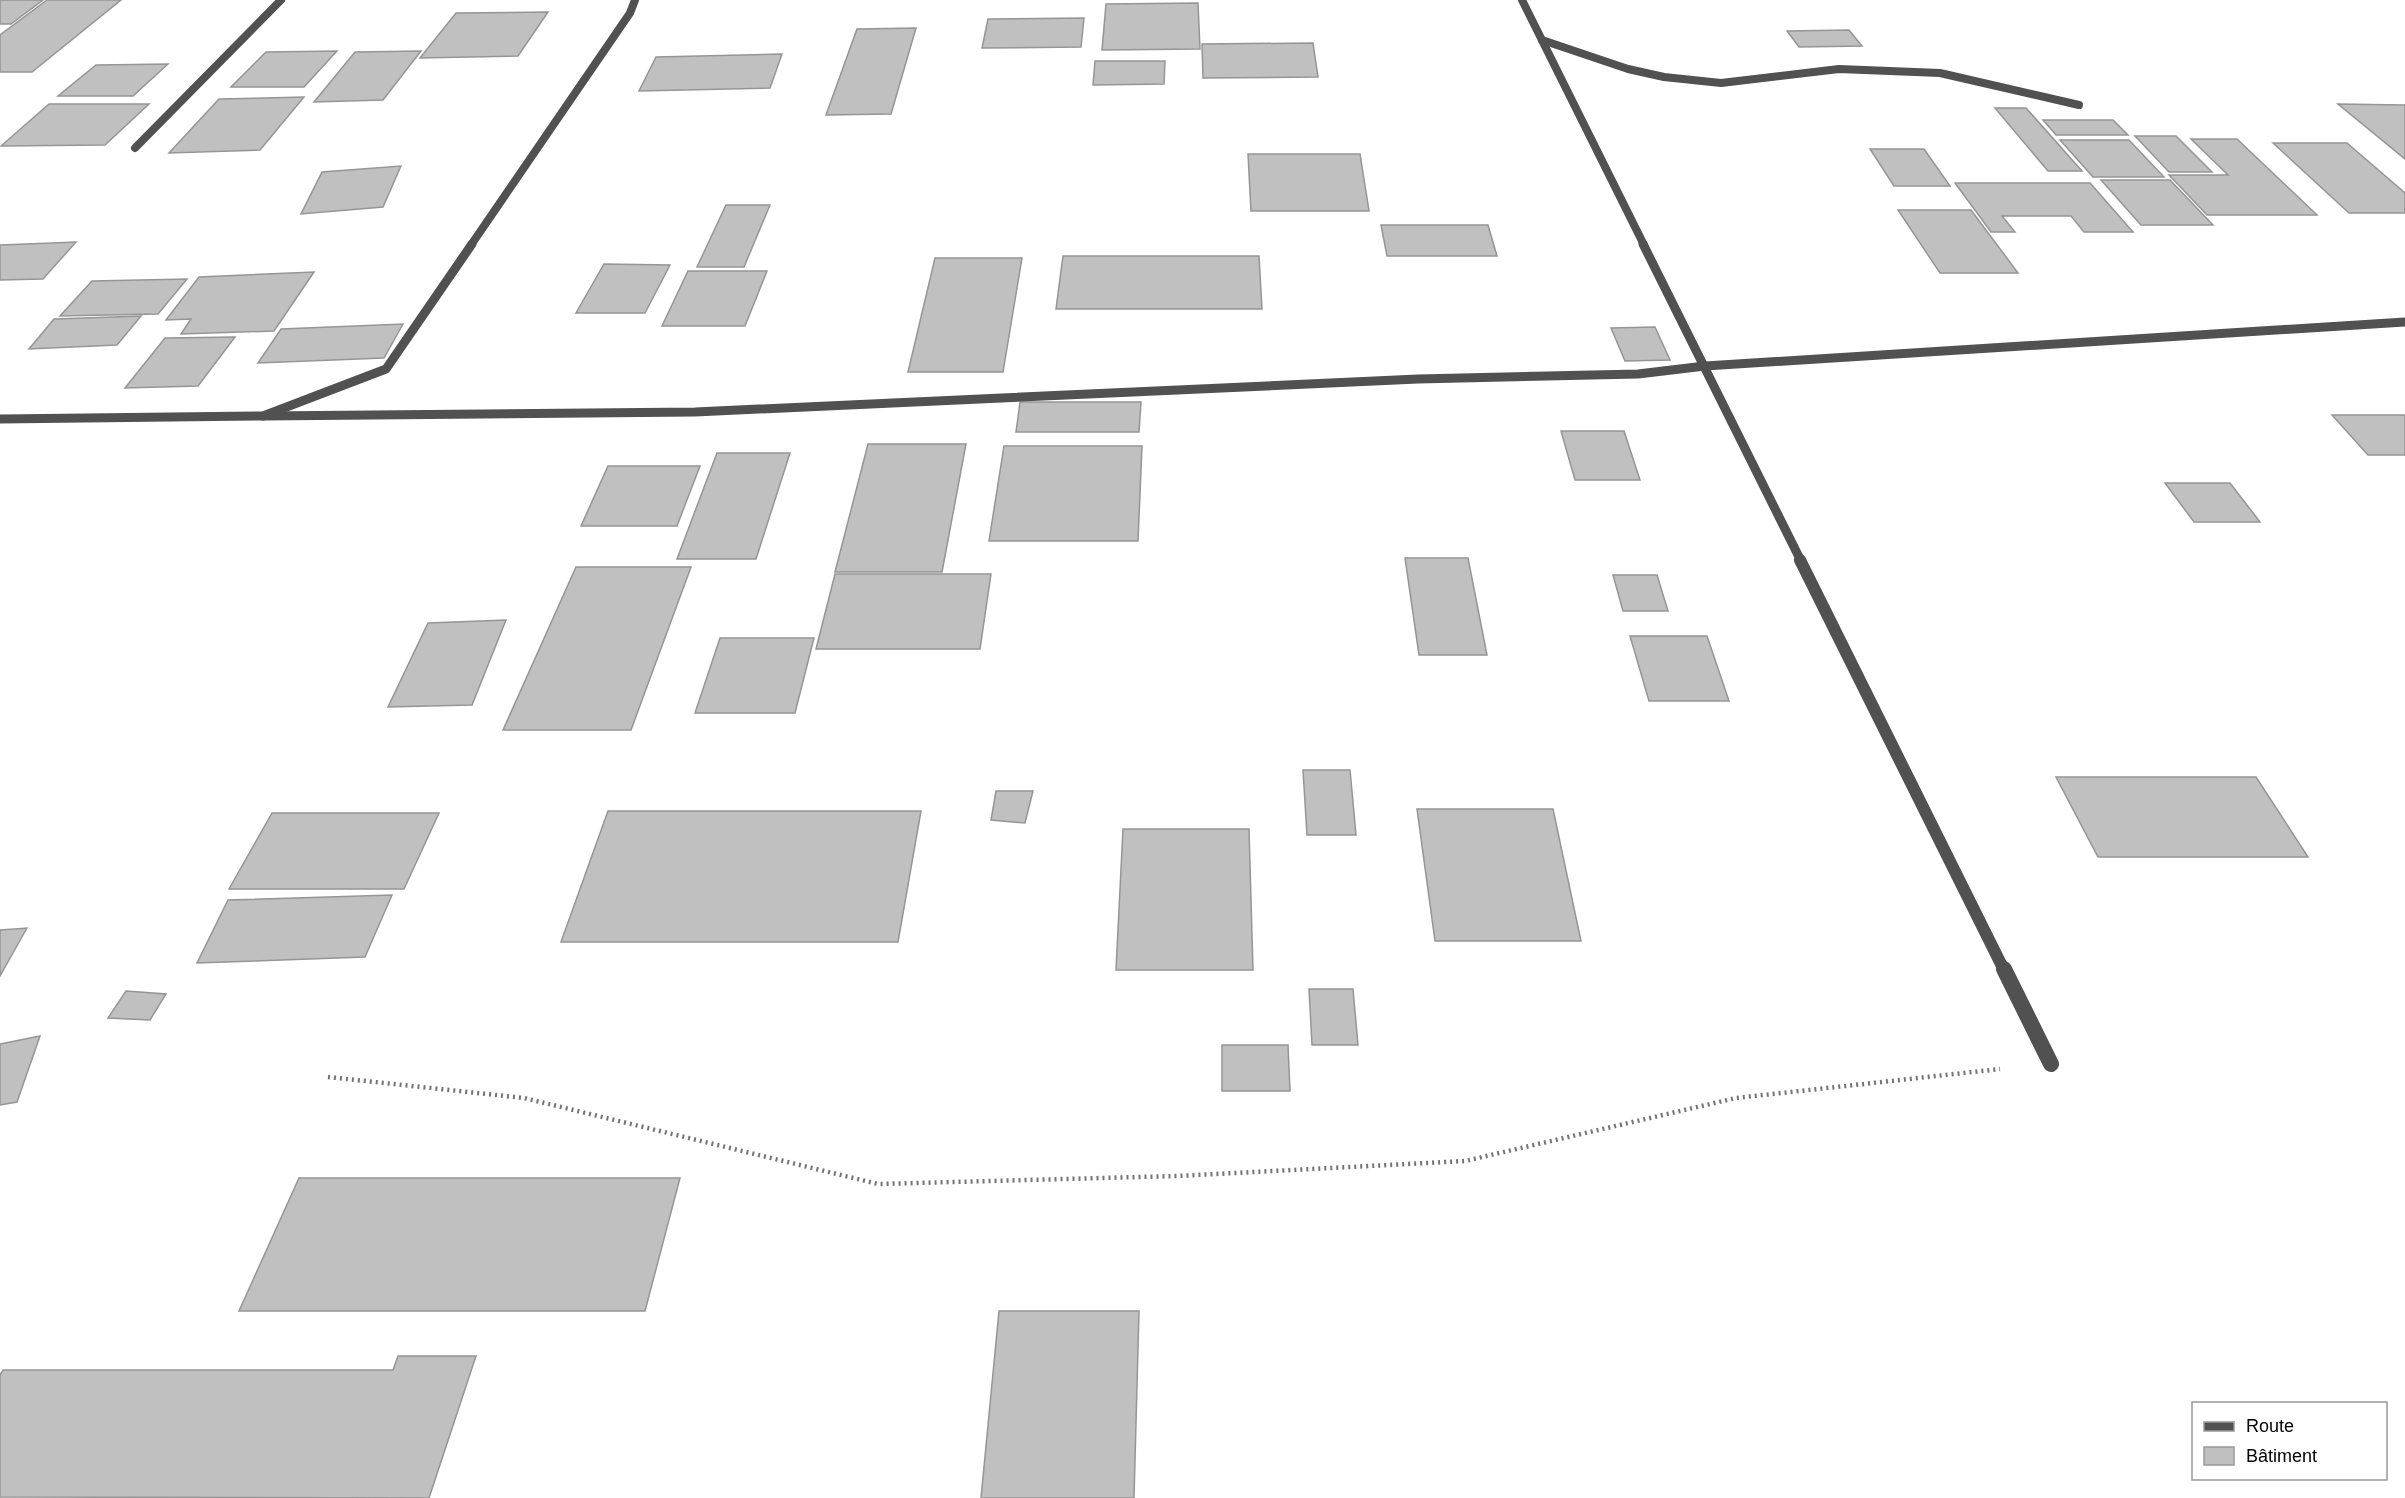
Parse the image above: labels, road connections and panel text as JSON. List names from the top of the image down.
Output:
{
  "legend": ["Route", "Bâtiment"]
}
